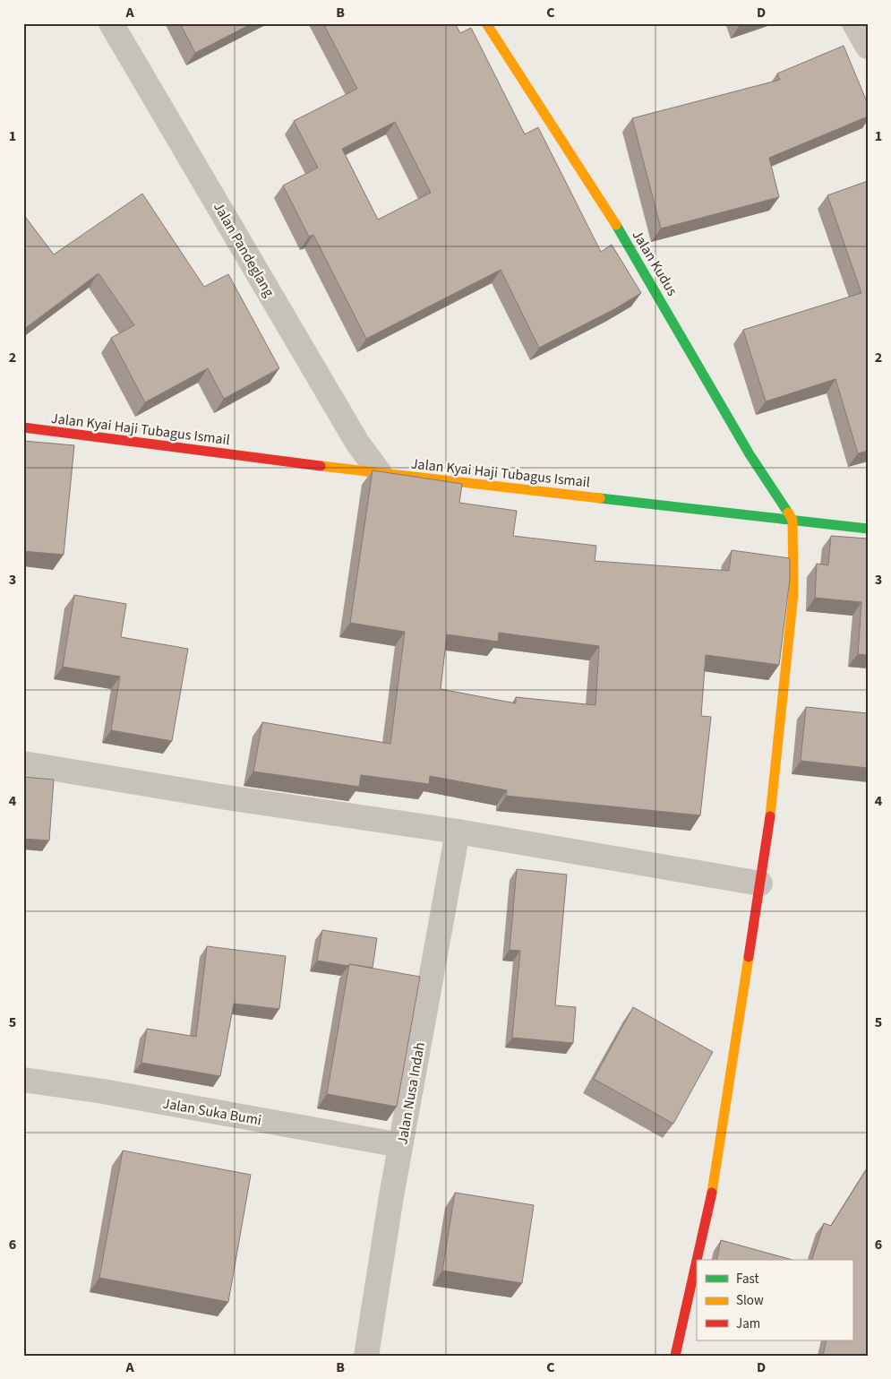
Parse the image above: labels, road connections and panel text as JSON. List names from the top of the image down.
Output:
{
  "streets": {
    "street": [
      "Jalan Pandeglang",
      "Jalan Kudus",
      "Jalan Kyai Haji Tubagus Ismail",
      "Jalan Nusa Indah",
      "Jalan Suka Bumi"
    ]
  },
  "crossings": [
    ["Jalan Pandeglang", "Jalan Kyai Haji Tubagus Ismail"],
    ["Jalan Kudus", "Jalan Kyai Haji Tubagus Ismail"],
    ["Jalan Nusa Indah", "Jalan Suka Bumi"]
  ],
  "legend": ["Fast", "Slow", "Jam"],
  "grid": {
    "columns": [
      "A",
      "B",
      "C",
      "D"
    ],
    "rows": [
      "1",
      "2",
      "3",
      "4",
      "5",
      "6"
    ]
  }
}
